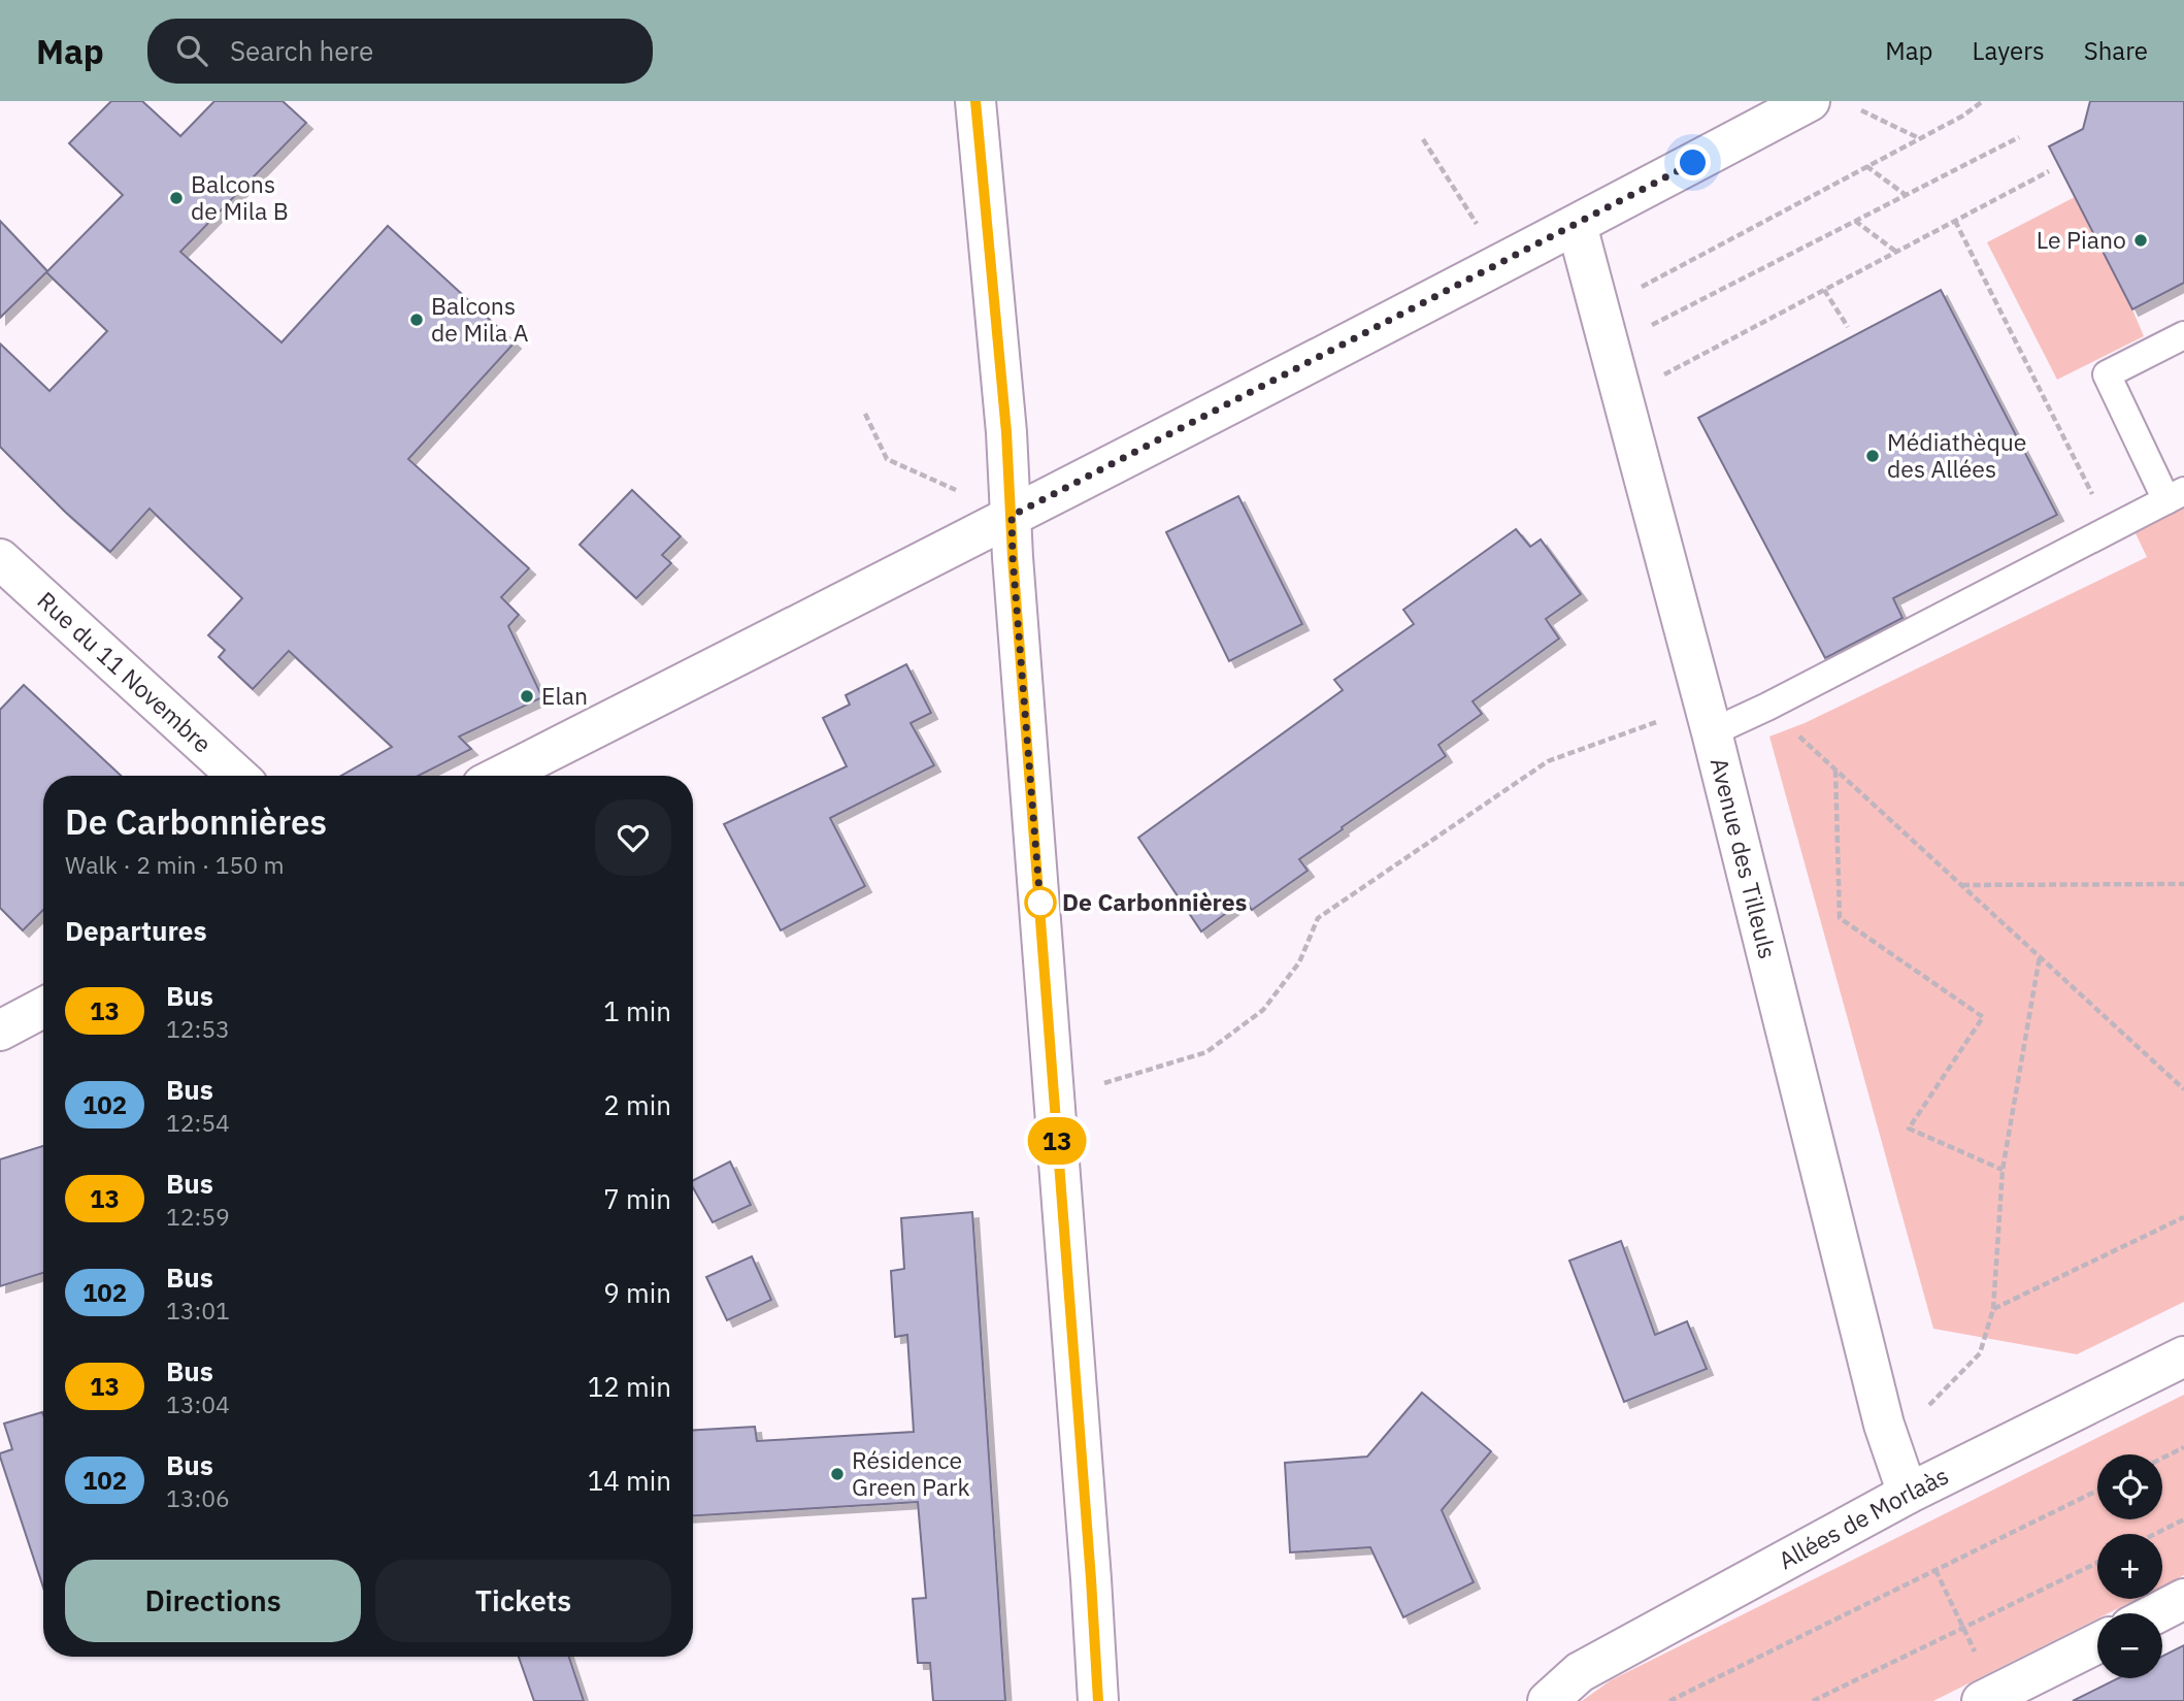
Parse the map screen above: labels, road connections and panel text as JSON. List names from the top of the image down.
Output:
{
  "streets": {
    "street": ["Rue du 11 Novembre", "Avenue des Tilleuls", "Allées de Morlaàs"]
  },
  "crossings": [
    ["Avenue des Tilleuls", "Allées de Morlaàs"]
  ],
  "places": [
    "Balcons de Mila B",
    "Le Piano",
    "Balcons de Mila A",
    "Médiathèque des Allées",
    "Elan",
    "De Carbonnières",
    "Résidence Green Park"
  ],
  "lines": ["bus line 13"],
  "page": {
    "header": "Map",
    "search": "Search here",
    "nav": ["Map", "Layers", "Share"],
    "on_map": "13",
    "heading": [
      ["De Carbonnières", "Walk · 2 min · 150 m"],
      "Departures"
    ],
    "list": [
      {
        "mark": "13",
        "name": "Bus",
        "note": "12:53",
        "value": "1 min"
      },
      {
        "mark": "102",
        "name": "Bus",
        "note": "12:54",
        "value": "2 min"
      },
      {
        "mark": "13",
        "name": "Bus",
        "note": "12:59",
        "value": "7 min"
      },
      {
        "mark": "102",
        "name": "Bus",
        "note": "13:01",
        "value": "9 min"
      },
      {
        "mark": "13",
        "name": "Bus",
        "note": "13:04",
        "value": "12 min"
      },
      {
        "mark": "102",
        "name": "Bus",
        "note": "13:06",
        "value": "14 min"
      }
    ],
    "map_buttons": ["+", "−"],
    "buttons": ["Directions", "Tickets"]
  }
}
